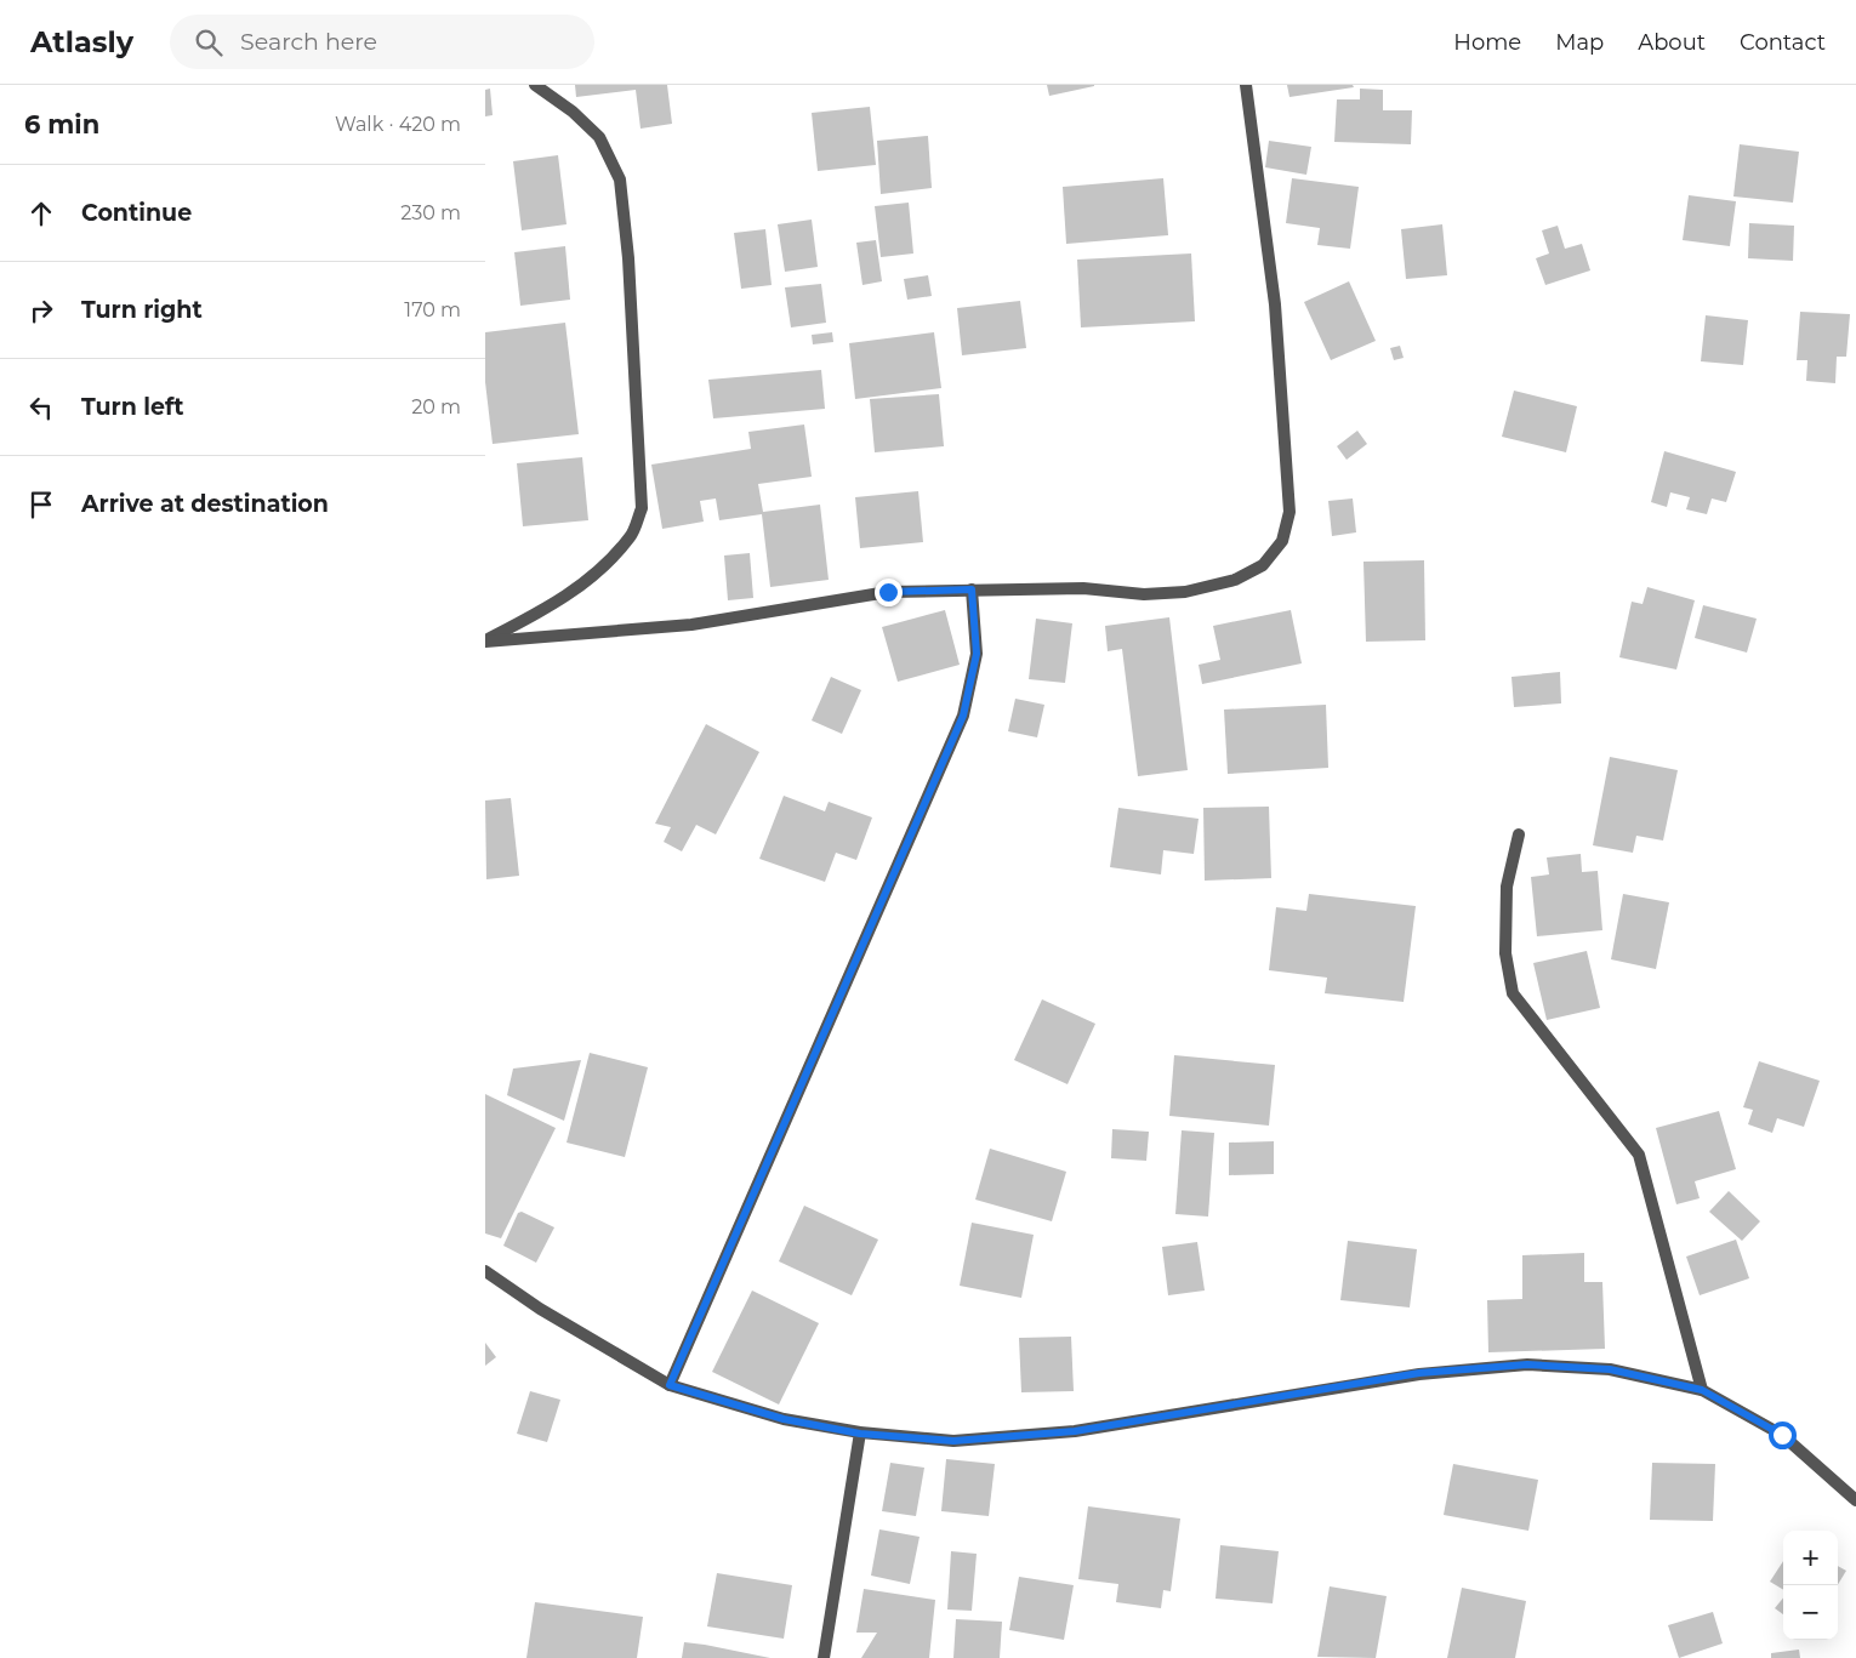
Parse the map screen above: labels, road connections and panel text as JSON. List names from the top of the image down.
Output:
{
  "page": {
    "header": "Atlasly",
    "search": "Search here",
    "nav": [
      "Home",
      "Map",
      "About",
      "Contact"
    ],
    "heading": ["6 min", "Walk · 420 m"],
    "list": [
      ["Continue", "230 m"],
      ["Turn right", "170 m"],
      ["Turn left", "20 m"],
      "Arrive at destination"
    ],
    "map_buttons": ["+", "−"]
  }
}
